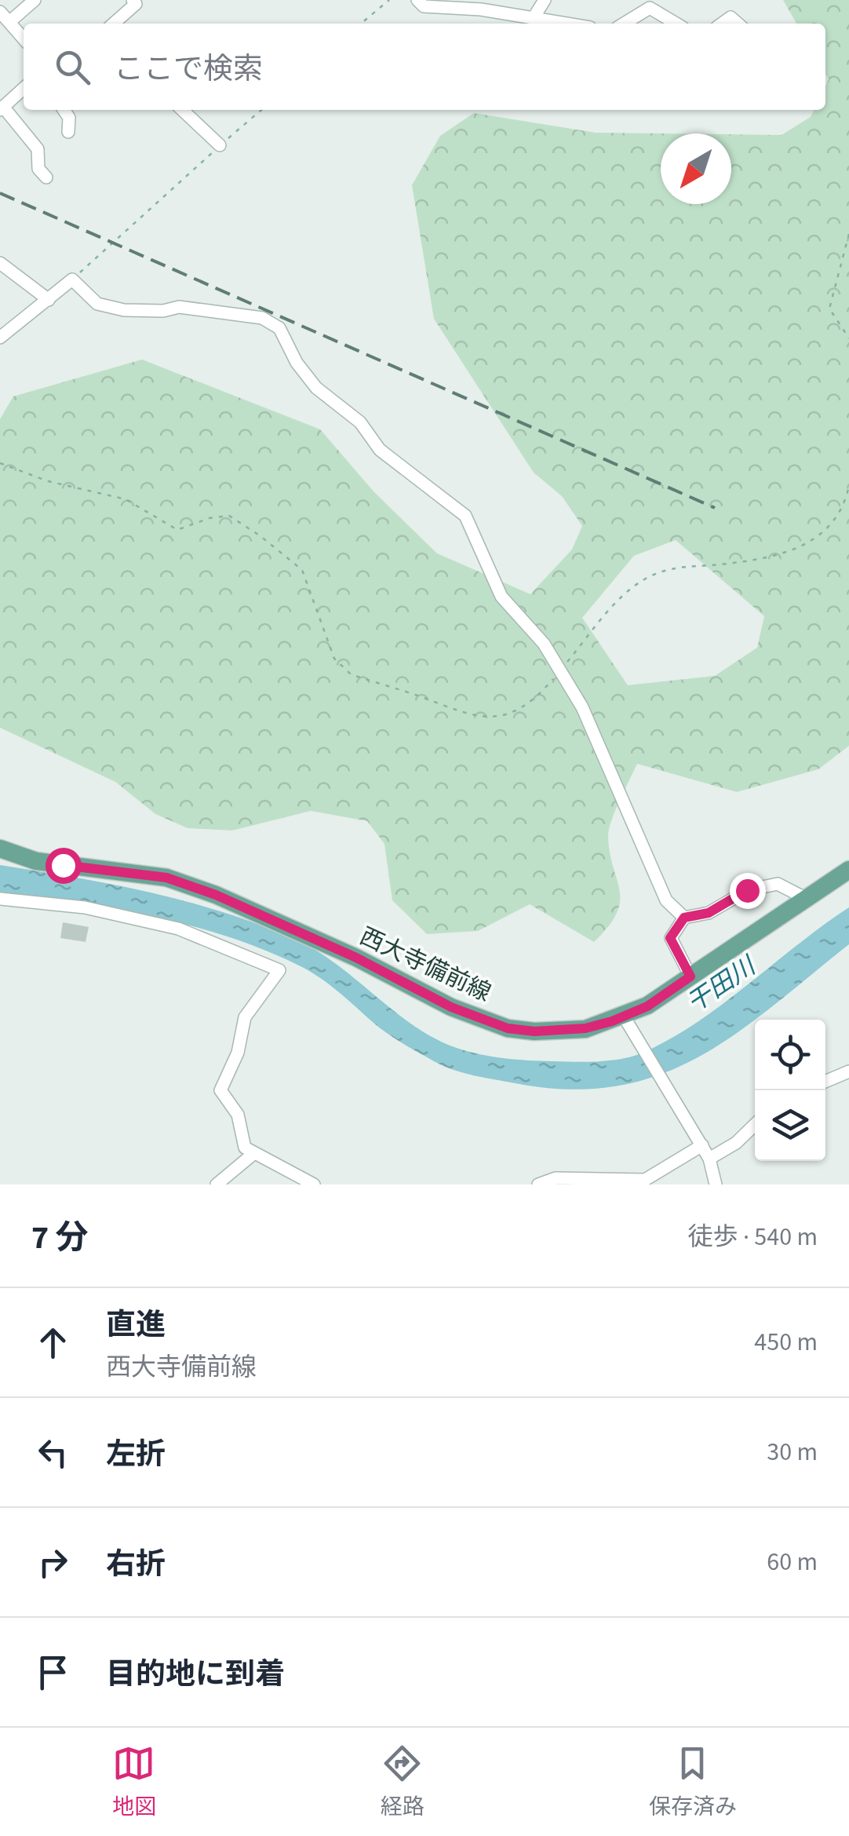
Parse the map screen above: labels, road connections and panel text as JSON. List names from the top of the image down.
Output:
{
  "streets": {
    "main road": ["西大寺備前線"]
  },
  "water": ["干田川"],
  "north": "bottom left",
  "page": {
    "search": "ここで検索",
    "heading": ["7 分", "徒歩 · 540 m"],
    "list": [
      ["直進", "西大寺備前線", "450 m"],
      ["左折", "30 m"],
      ["右折", "60 m"],
      "目的地に到着"
    ],
    "nav": ["地図", "経路", "保存済み"]
  }
}
